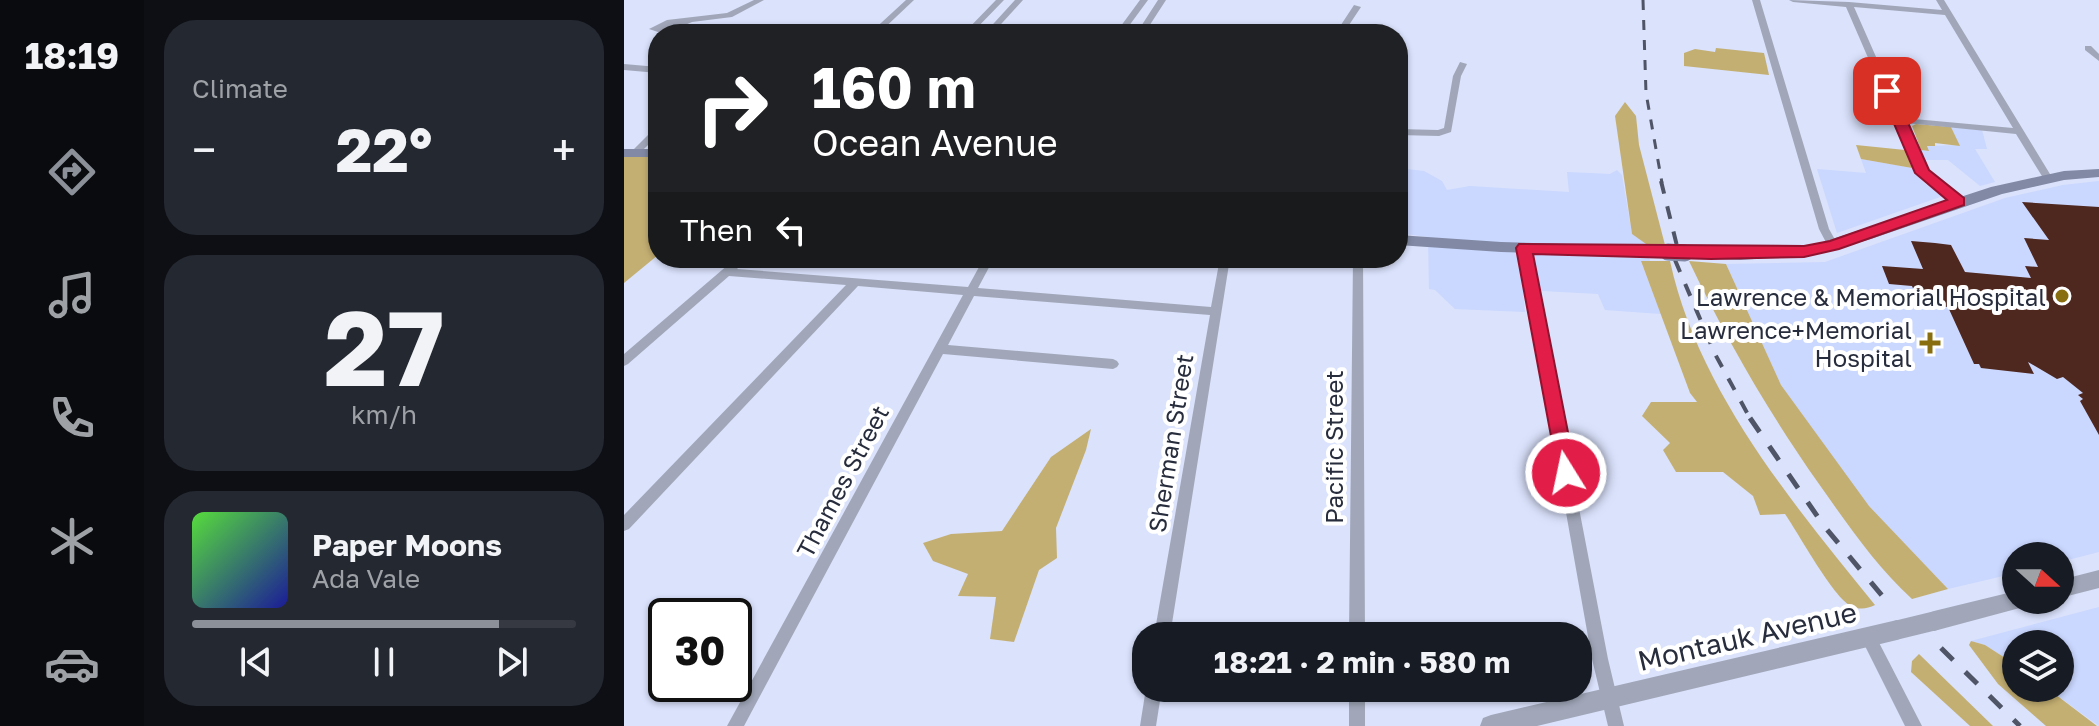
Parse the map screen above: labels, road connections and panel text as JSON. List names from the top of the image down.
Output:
{
  "streets": {
    "street": [
      "Sherman Street",
      "Pacific Street",
      "Thames Street",
      "Montauk Avenue"
    ]
  },
  "places": {
    "other": ["Lawrence & Memorial Hospital"],
    "health": ["Lawrence+Memorial Hospital"]
  },
  "north": "right",
  "page": {
    "tabs": "18:19",
    "tile": [
      "Climate",
      ["27", "km/h"]
    ],
    "turn": ["160 m", "Ocean Avenue"],
    "heat": ["−", "22°", "+"],
    "then": "Then",
    "song": ["Paper Moons", "Ada Vale"],
    "limit": "30",
    "trip": "18:21 · 2 min · 580 m"
  }
}
